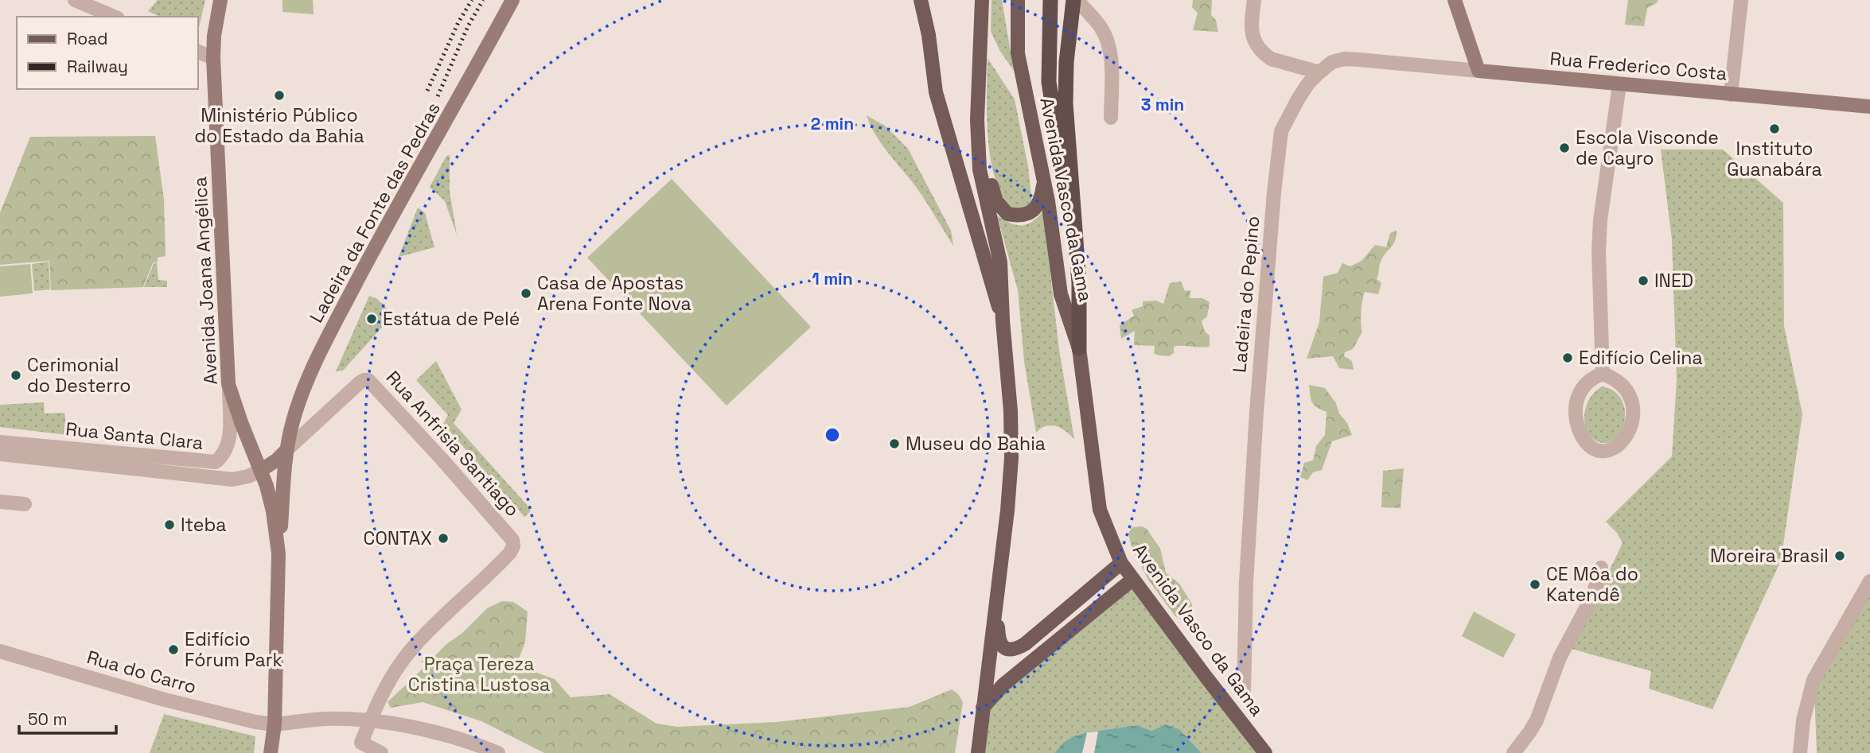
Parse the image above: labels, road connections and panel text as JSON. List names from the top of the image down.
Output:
{
  "streets": {
    "main road": [
      "Rua Frederico Costa",
      "Avenida Vasco da Gama",
      "Ladeira da Fonte das Pedras",
      "Avenida Joana Angélica"
    ],
    "street": [
      "Ladeira do Pepino",
      "Rua Santa Clara",
      "Rua Anfrisia Santiago",
      "Rua do Carro"
    ]
  },
  "crossings": [
    ["Rua Frederico Costa", "Ladeira do Pepino"],
    ["Ladeira da Fonte das Pedras", "Avenida Joana Angélica"],
    ["Ladeira da Fonte das Pedras", "Rua Anfrisia Santiago"],
    ["Avenida Joana Angélica", "Rua Santa Clara"],
    ["Avenida Joana Angélica", "Rua do Carro"],
    ["Rua Anfrisia Santiago", "Rua do Carro"]
  ],
  "parks": ["Praça Tereza Cristina Lustosa"],
  "places": [
    "Ministério Público do Estado da Bahia",
    "Instituto Guanabára",
    "Escola Visconde de Cayro",
    "INED",
    "Casa de Apostas Arena Fonte Nova",
    "Estátua de Pelé",
    "Edifício Celina",
    "Cerimonial do Desterro",
    "Museu do Bahia",
    "Iteba",
    "CONTAX",
    "Moreira Brasil",
    "CE Môa do Katendê",
    "Edifício Fórum Park"
  ],
  "legend": ["Road", "Railway"],
  "scale_bar": "50 m",
  "rings": ["3 min", "2 min", "1 min"]
}
